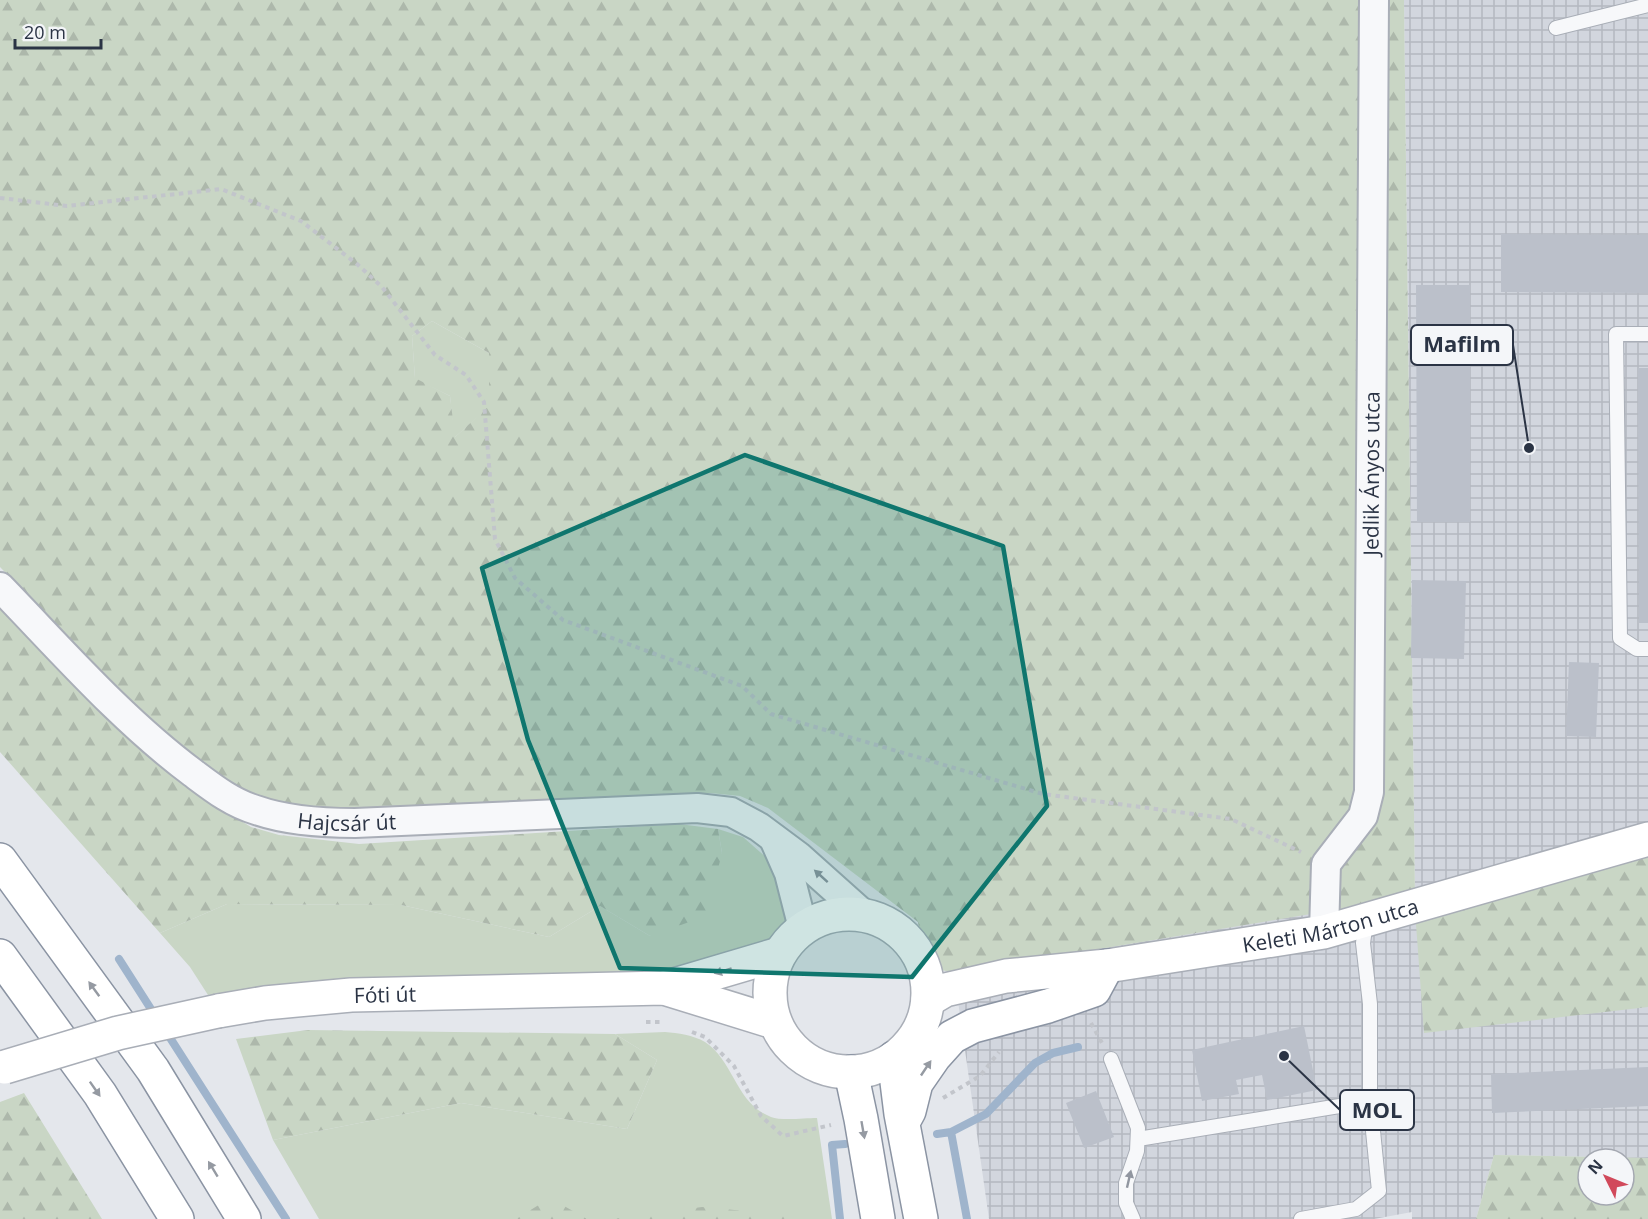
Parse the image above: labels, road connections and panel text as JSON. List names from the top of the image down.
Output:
{
  "streets": {
    "main road": ["Keleti Márton utca", "Fóti út"],
    "street": ["Jedlik Ányos utca", "Hajcsár út"]
  },
  "crossings": [
    ["Hajcsár út", "Keleti Márton utca"],
    ["Hajcsár út", "Fóti út"],
    ["Keleti Márton utca", "Fóti út"]
  ],
  "places": ["Mafilm", "MOL"],
  "scale_bar": "20 m",
  "north": "top left"
}
